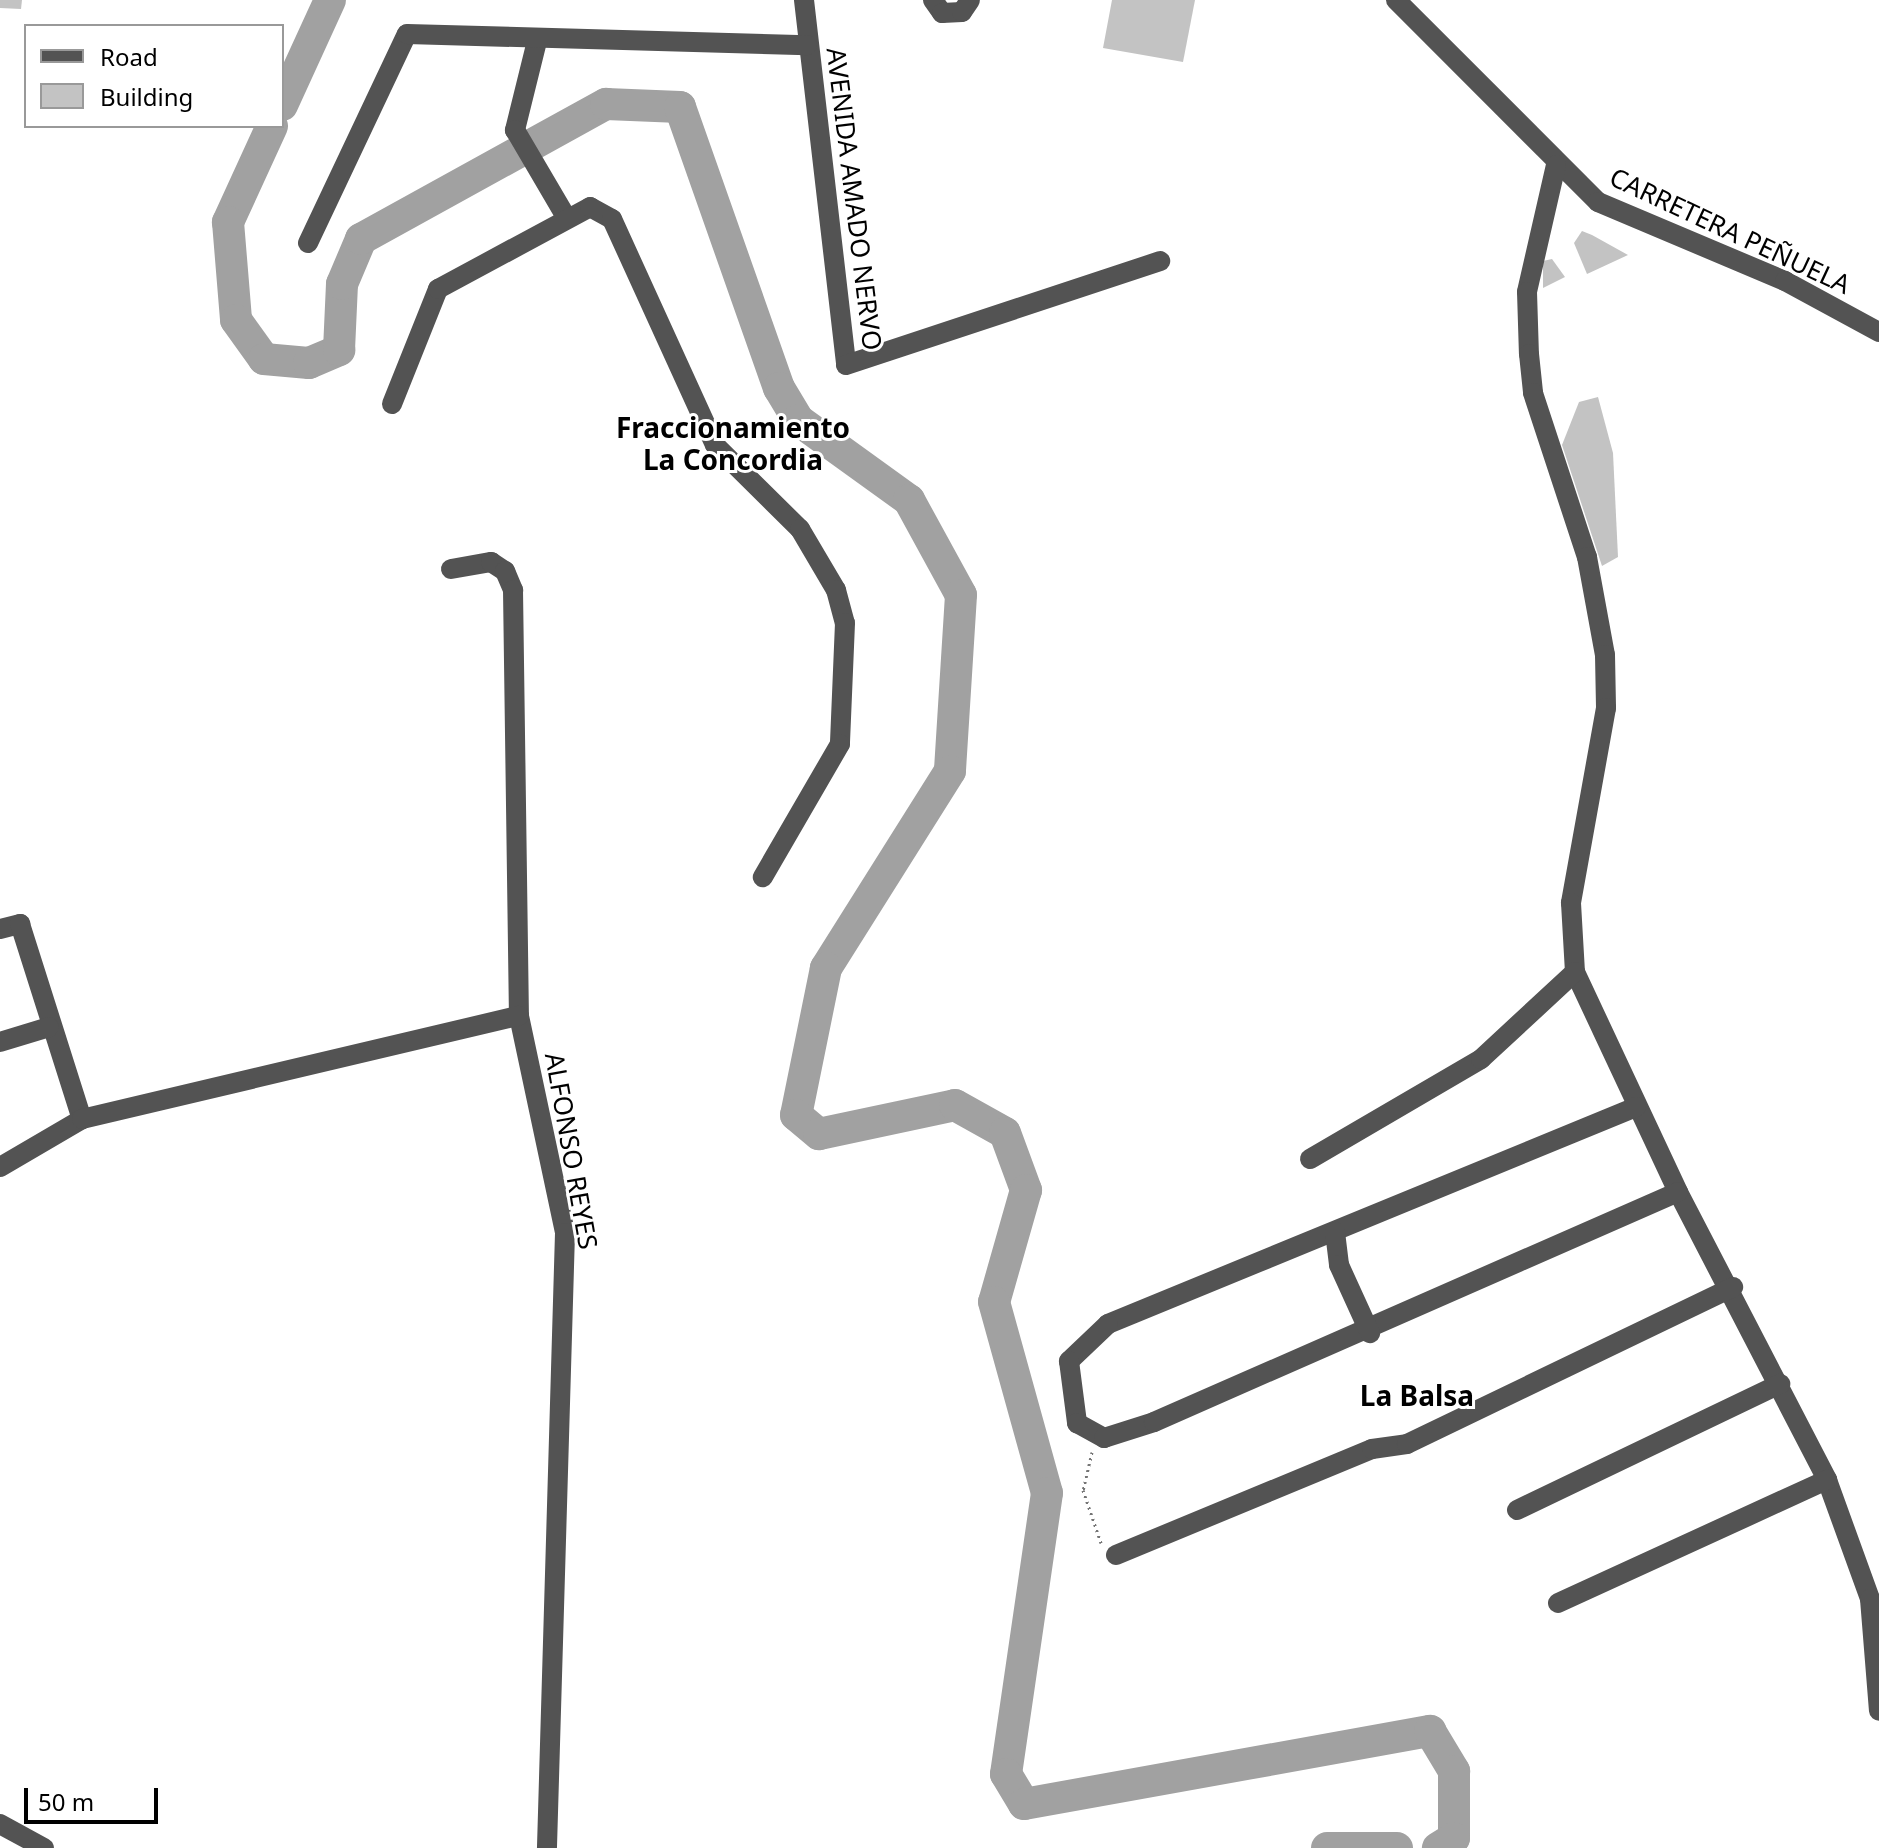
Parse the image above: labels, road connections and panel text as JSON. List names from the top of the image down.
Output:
{
  "streets": {
    "street": ["AVENIDA AMADO NERVO", "CARRETERA PEÑUELA", "ALFONSO REYES"]
  },
  "districts": ["Fraccionamiento La Concordia", "La Balsa"],
  "legend": ["Road", "Building"],
  "scale_bar": "50 m"
}
